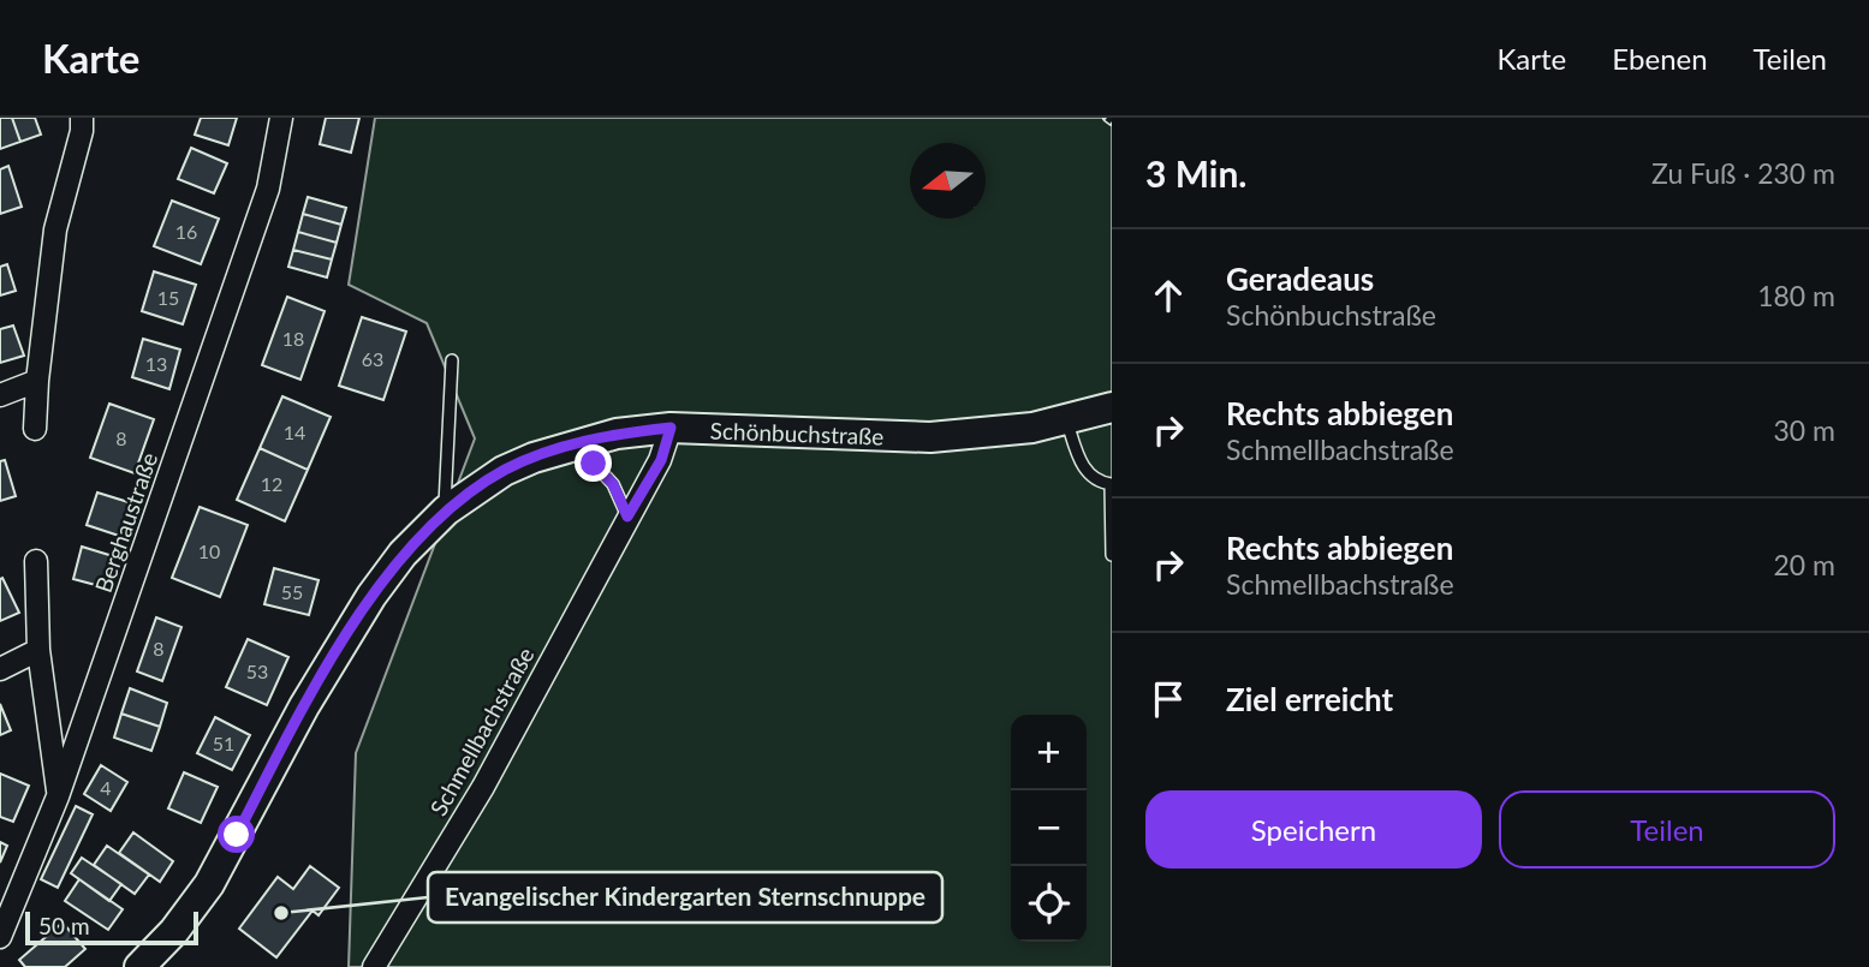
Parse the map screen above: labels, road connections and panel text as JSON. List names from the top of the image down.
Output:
{
  "streets": {
    "main road": ["Schönbuchstraße"],
    "street": ["Berghaustraße", "Schmellbachstraße"]
  },
  "crossings": [
    ["Schönbuchstraße", "Schmellbachstraße"]
  ],
  "places": ["Evangelischer Kindergarten Sternschnuppe"],
  "house_numbers": [
    "16",
    "15",
    "18",
    "63",
    "13",
    "14",
    "8",
    "12",
    "10",
    "55",
    "8",
    "53",
    "51",
    "4"
  ],
  "scale_bar": "50 m",
  "north": "left",
  "page": {
    "header": "Karte",
    "nav": ["Karte", "Ebenen", "Teilen"],
    "heading": ["3 Min.", "Zu Fuß · 230 m"],
    "list": [
      ["Geradeaus", "Schönbuchstraße", "180 m"],
      ["Rechts abbiegen", "Schmellbachstraße", "30 m"],
      ["Rechts abbiegen", "Schmellbachstraße", "20 m"],
      "Ziel erreicht"
    ],
    "map_buttons": ["+", "−"],
    "buttons": ["Speichern", "Teilen"],
    "scale": "50 m"
  }
}
